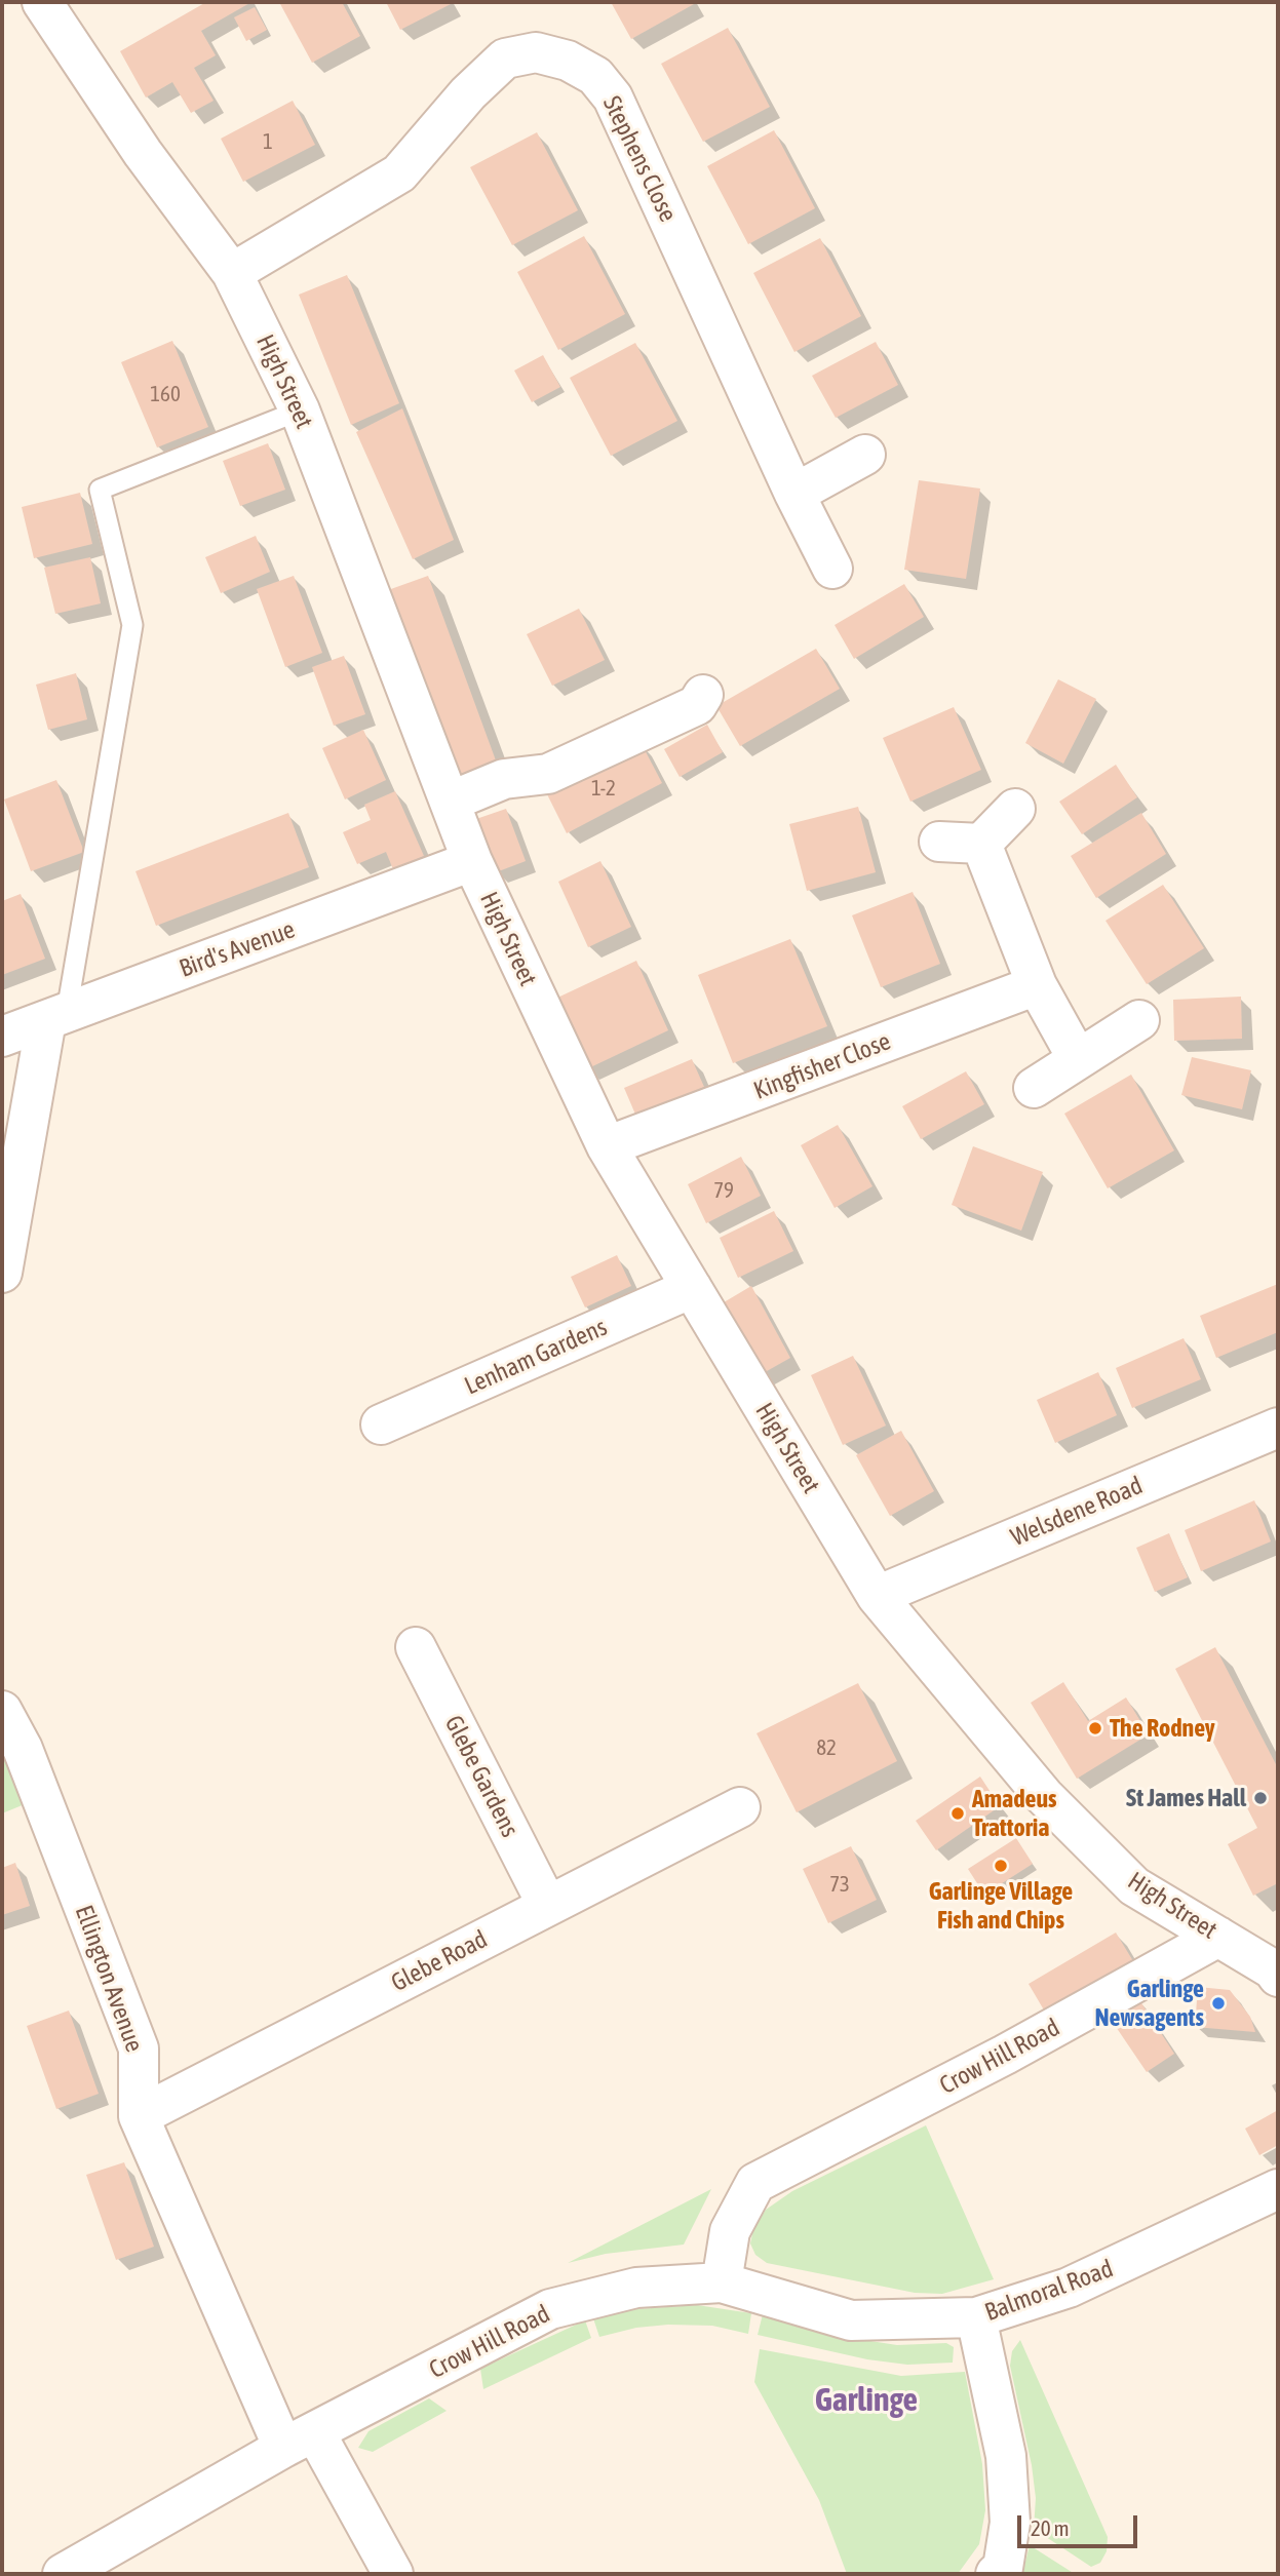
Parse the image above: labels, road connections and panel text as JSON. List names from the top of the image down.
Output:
{
  "streets": {
    "street": [
      "Stephens Close",
      "High Street",
      "Bird's Avenue",
      "Kingfisher Close",
      "Lenham Gardens",
      "Welsdene Road",
      "Glebe Gardens",
      "Glebe Road",
      "Ellington Avenue",
      "Crow Hill Road",
      "Balmoral Road"
    ]
  },
  "crossings": [
    ["Stephens Close", "High Street"],
    ["High Street", "Bird's Avenue"],
    ["High Street", "Kingfisher Close"],
    ["High Street", "Lenham Gardens"],
    ["High Street", "Welsdene Road"],
    ["High Street", "Crow Hill Road"],
    ["Glebe Gardens", "Glebe Road"],
    ["Glebe Road", "Ellington Avenue"],
    ["Ellington Avenue", "Crow Hill Road"],
    ["Crow Hill Road", "Balmoral Road"]
  ],
  "districts": ["Garlinge"],
  "places": [
    "The Rodney",
    "St James Hall",
    "Amadeus Trattoria",
    "Garlinge Village Fish and Chips",
    "Garlinge Newsagents"
  ],
  "house_numbers": [
    "1",
    "160",
    "1-2",
    "79",
    "82",
    "73"
  ],
  "scale_bar": "20 m"
}
